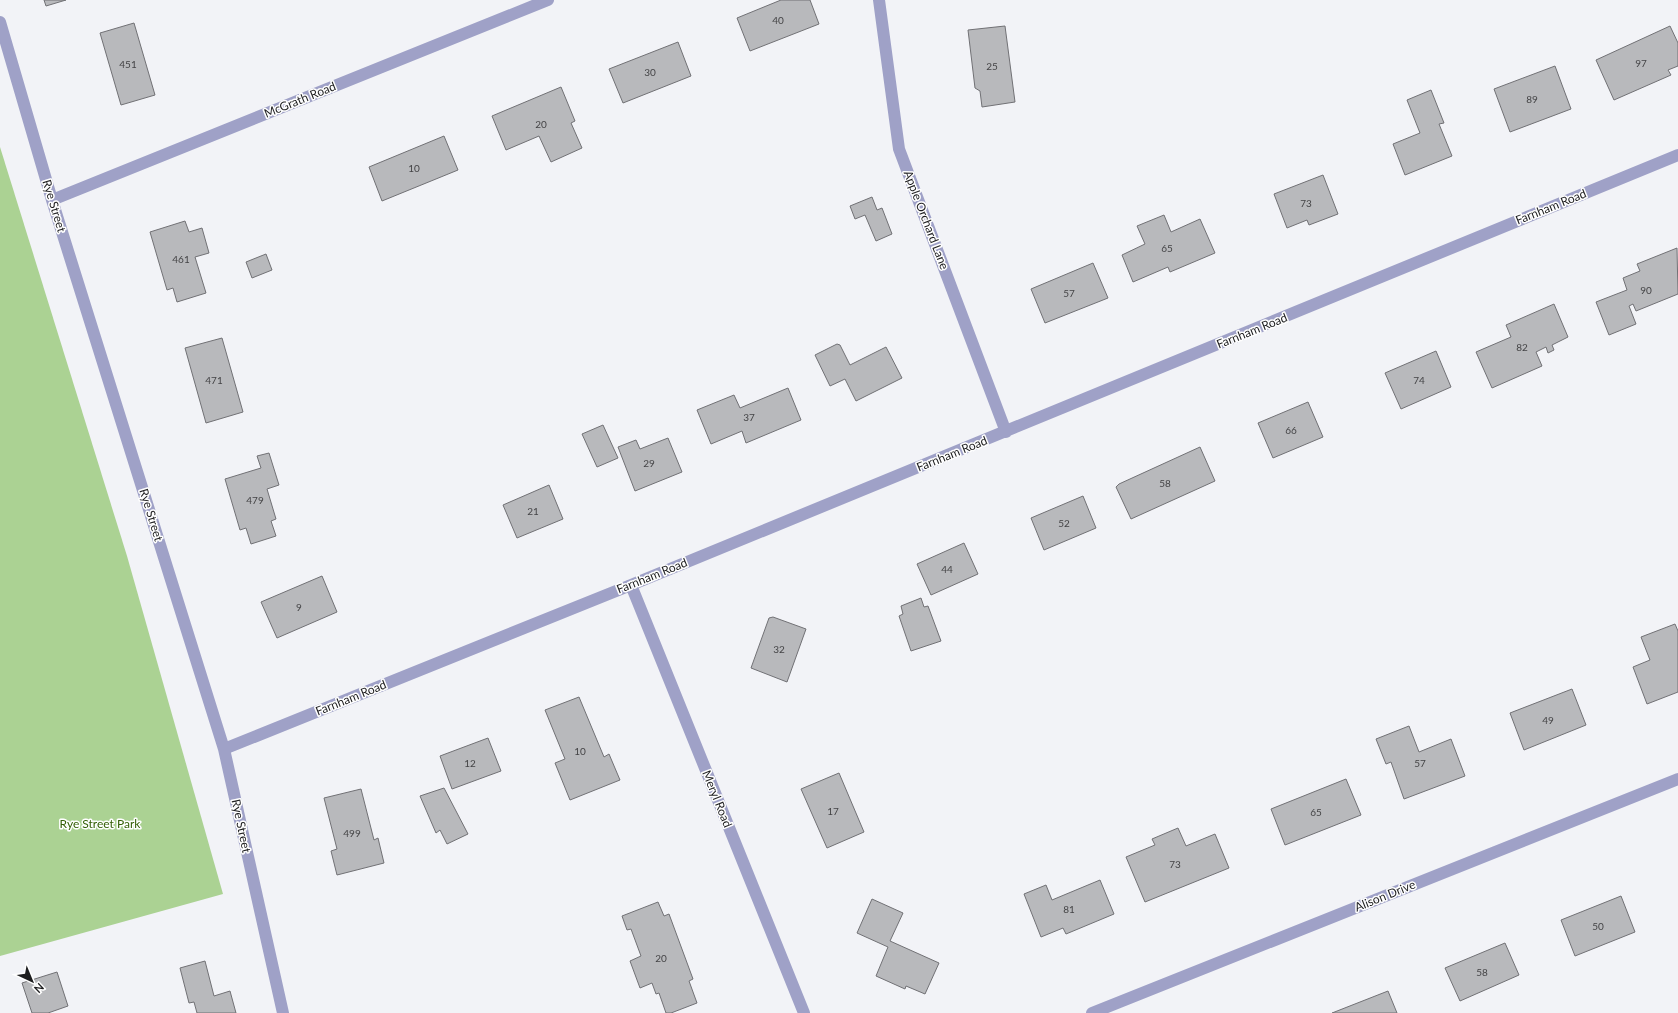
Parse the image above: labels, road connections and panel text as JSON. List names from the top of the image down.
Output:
{
  "streets": {
    "street": [
      "McGrath Road",
      "Rye Street",
      "Farnham Road",
      "Apple Orchard Lane",
      "Meryl Road",
      "Alison Drive"
    ]
  },
  "crossings": [
    ["McGrath Road", "Rye Street"],
    ["Rye Street", "Farnham Road"],
    ["Farnham Road", "Apple Orchard Lane"],
    ["Farnham Road", "Meryl Road"]
  ],
  "parks": ["Rye Street Park"],
  "house_numbers": [
    "40",
    "97",
    "451",
    "25",
    "30",
    "89",
    "20",
    "10",
    "73",
    "65",
    "461",
    "90",
    "57",
    "82",
    "471",
    "74",
    "37",
    "66",
    "29",
    "58",
    "479",
    "21",
    "52",
    "44",
    "9",
    "32",
    "49",
    "10",
    "12",
    "57",
    "17",
    "65",
    "499",
    "73",
    "81",
    "50",
    "20",
    "58"
  ],
  "north": "bottom right"
}
